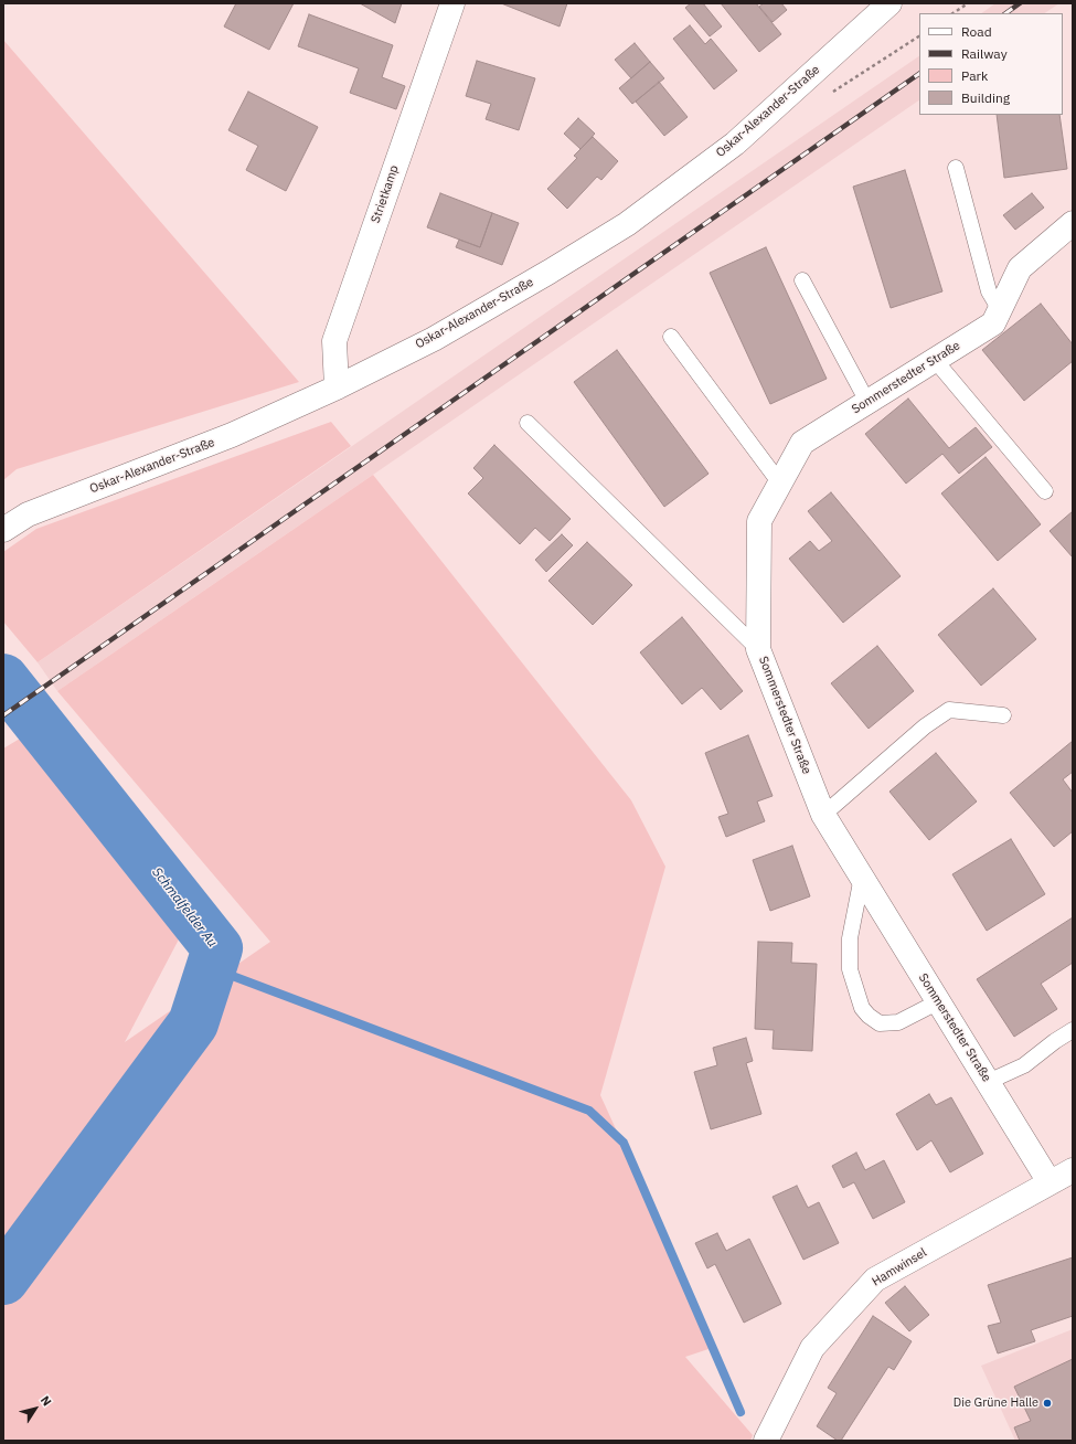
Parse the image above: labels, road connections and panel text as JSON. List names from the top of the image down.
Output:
{
  "streets": {
    "street": [
      "Oskar-Alexander-Straße",
      "Strietkamp",
      "Sommerstedter Straße",
      "Hamwinsel"
    ]
  },
  "crossings": [
    ["Oskar-Alexander-Straße", "Strietkamp"],
    ["Sommerstedter Straße", "Hamwinsel"]
  ],
  "water": ["Schmalfelder Au"],
  "places": ["Die Grüne Halle"],
  "legend": [
    "Road",
    "Railway",
    "Park",
    "Building"
  ],
  "north": "top right"
}
